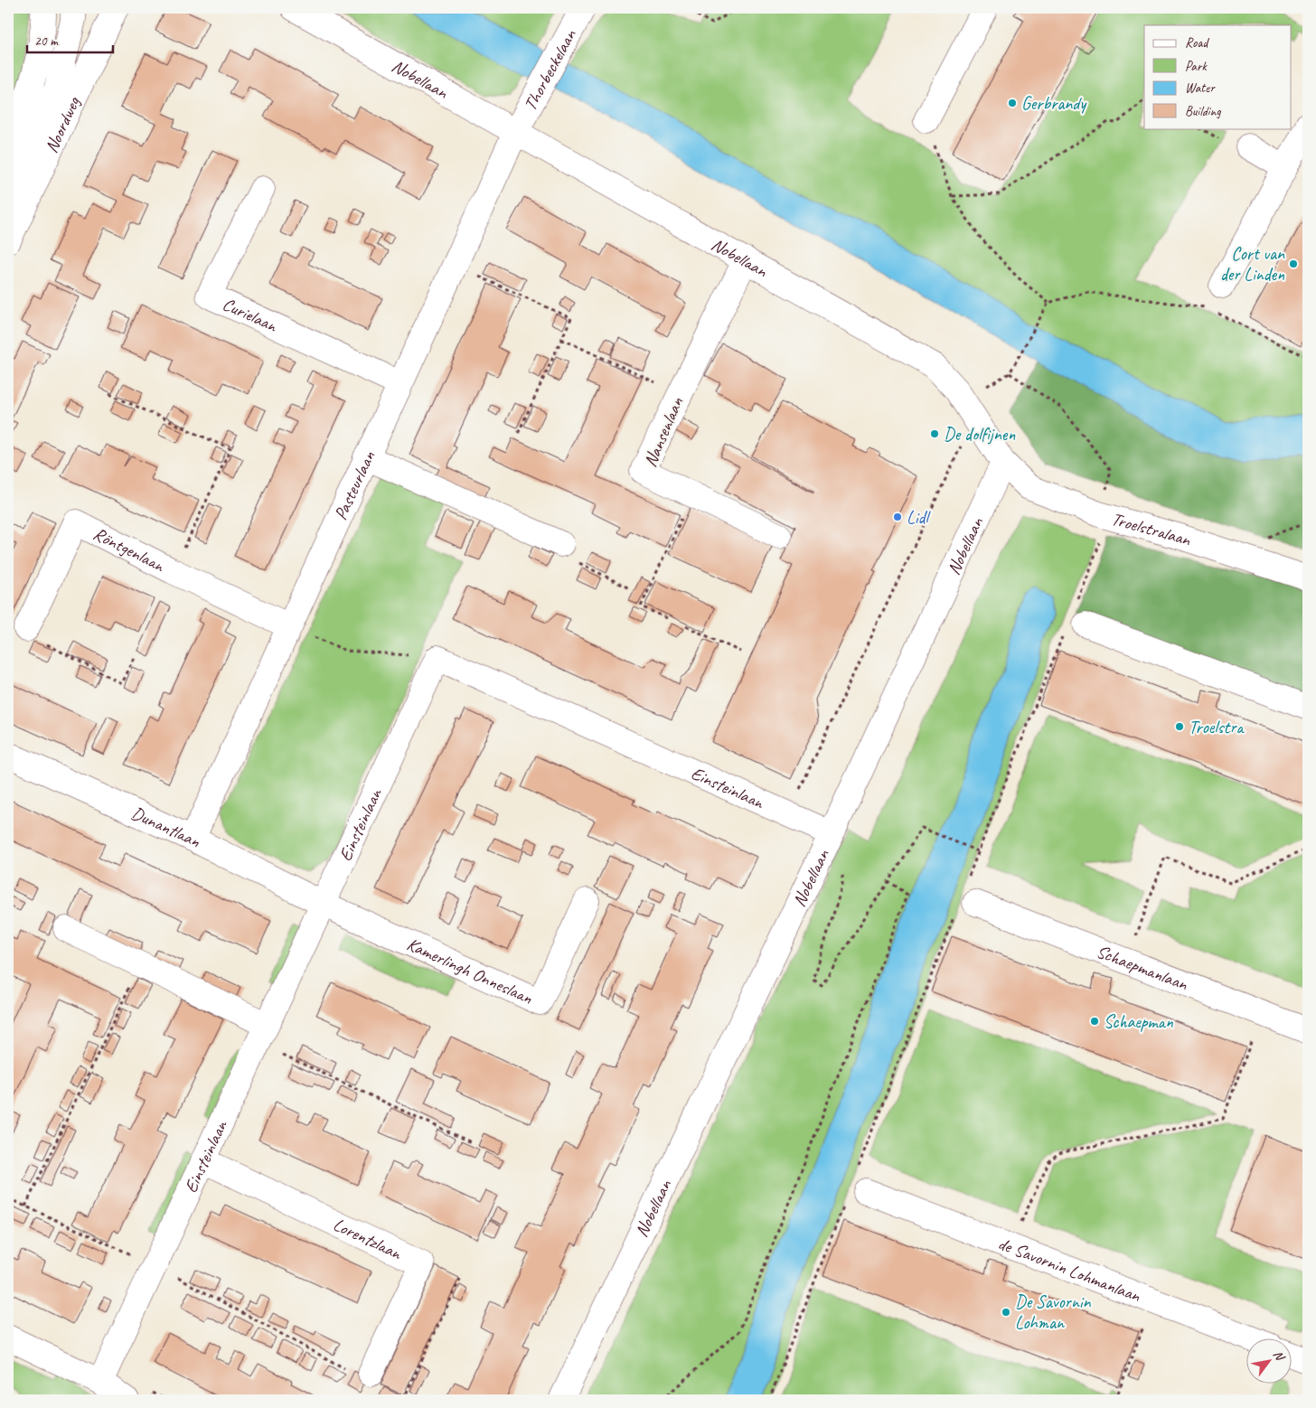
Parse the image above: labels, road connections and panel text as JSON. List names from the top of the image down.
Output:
{
  "streets": {
    "street": [
      "Thorbeckelaan",
      "Nobellaan",
      "Noordweg",
      "Curielaan",
      "Nansenlaan",
      "Pasteurlaan",
      "Troelstralaan",
      "Röntgenlaan",
      "Einsteinlaan",
      "Dunantlaan",
      "Schaepmanlaan",
      "Kamerlingh Onneslaan",
      "Lorentzlaan",
      "de Savornin Lohmanlaan"
    ]
  },
  "crossings": [
    ["Thorbeckelaan", "Nobellaan"],
    ["Thorbeckelaan", "Pasteurlaan"],
    ["Nobellaan", "Nansenlaan"],
    ["Nobellaan", "Pasteurlaan"],
    ["Nobellaan", "Troelstralaan"],
    ["Nobellaan", "Einsteinlaan"],
    ["Curielaan", "Pasteurlaan"],
    ["Pasteurlaan", "Röntgenlaan"],
    ["Pasteurlaan", "Dunantlaan"],
    ["Einsteinlaan", "Dunantlaan"],
    ["Einsteinlaan", "Kamerlingh Onneslaan"],
    ["Einsteinlaan", "Lorentzlaan"],
    ["Dunantlaan", "Kamerlingh Onneslaan"]
  ],
  "places": [
    "Gerbrandy",
    "Cort van der Linden",
    "De dolfijnen",
    "Lidl",
    "Troelstra",
    "Schaepman",
    "De Savornin Lohman"
  ],
  "legend": [
    "Road",
    "Park",
    "Water",
    "Building"
  ],
  "scale_bar": "20 m",
  "north": "top right"
}
